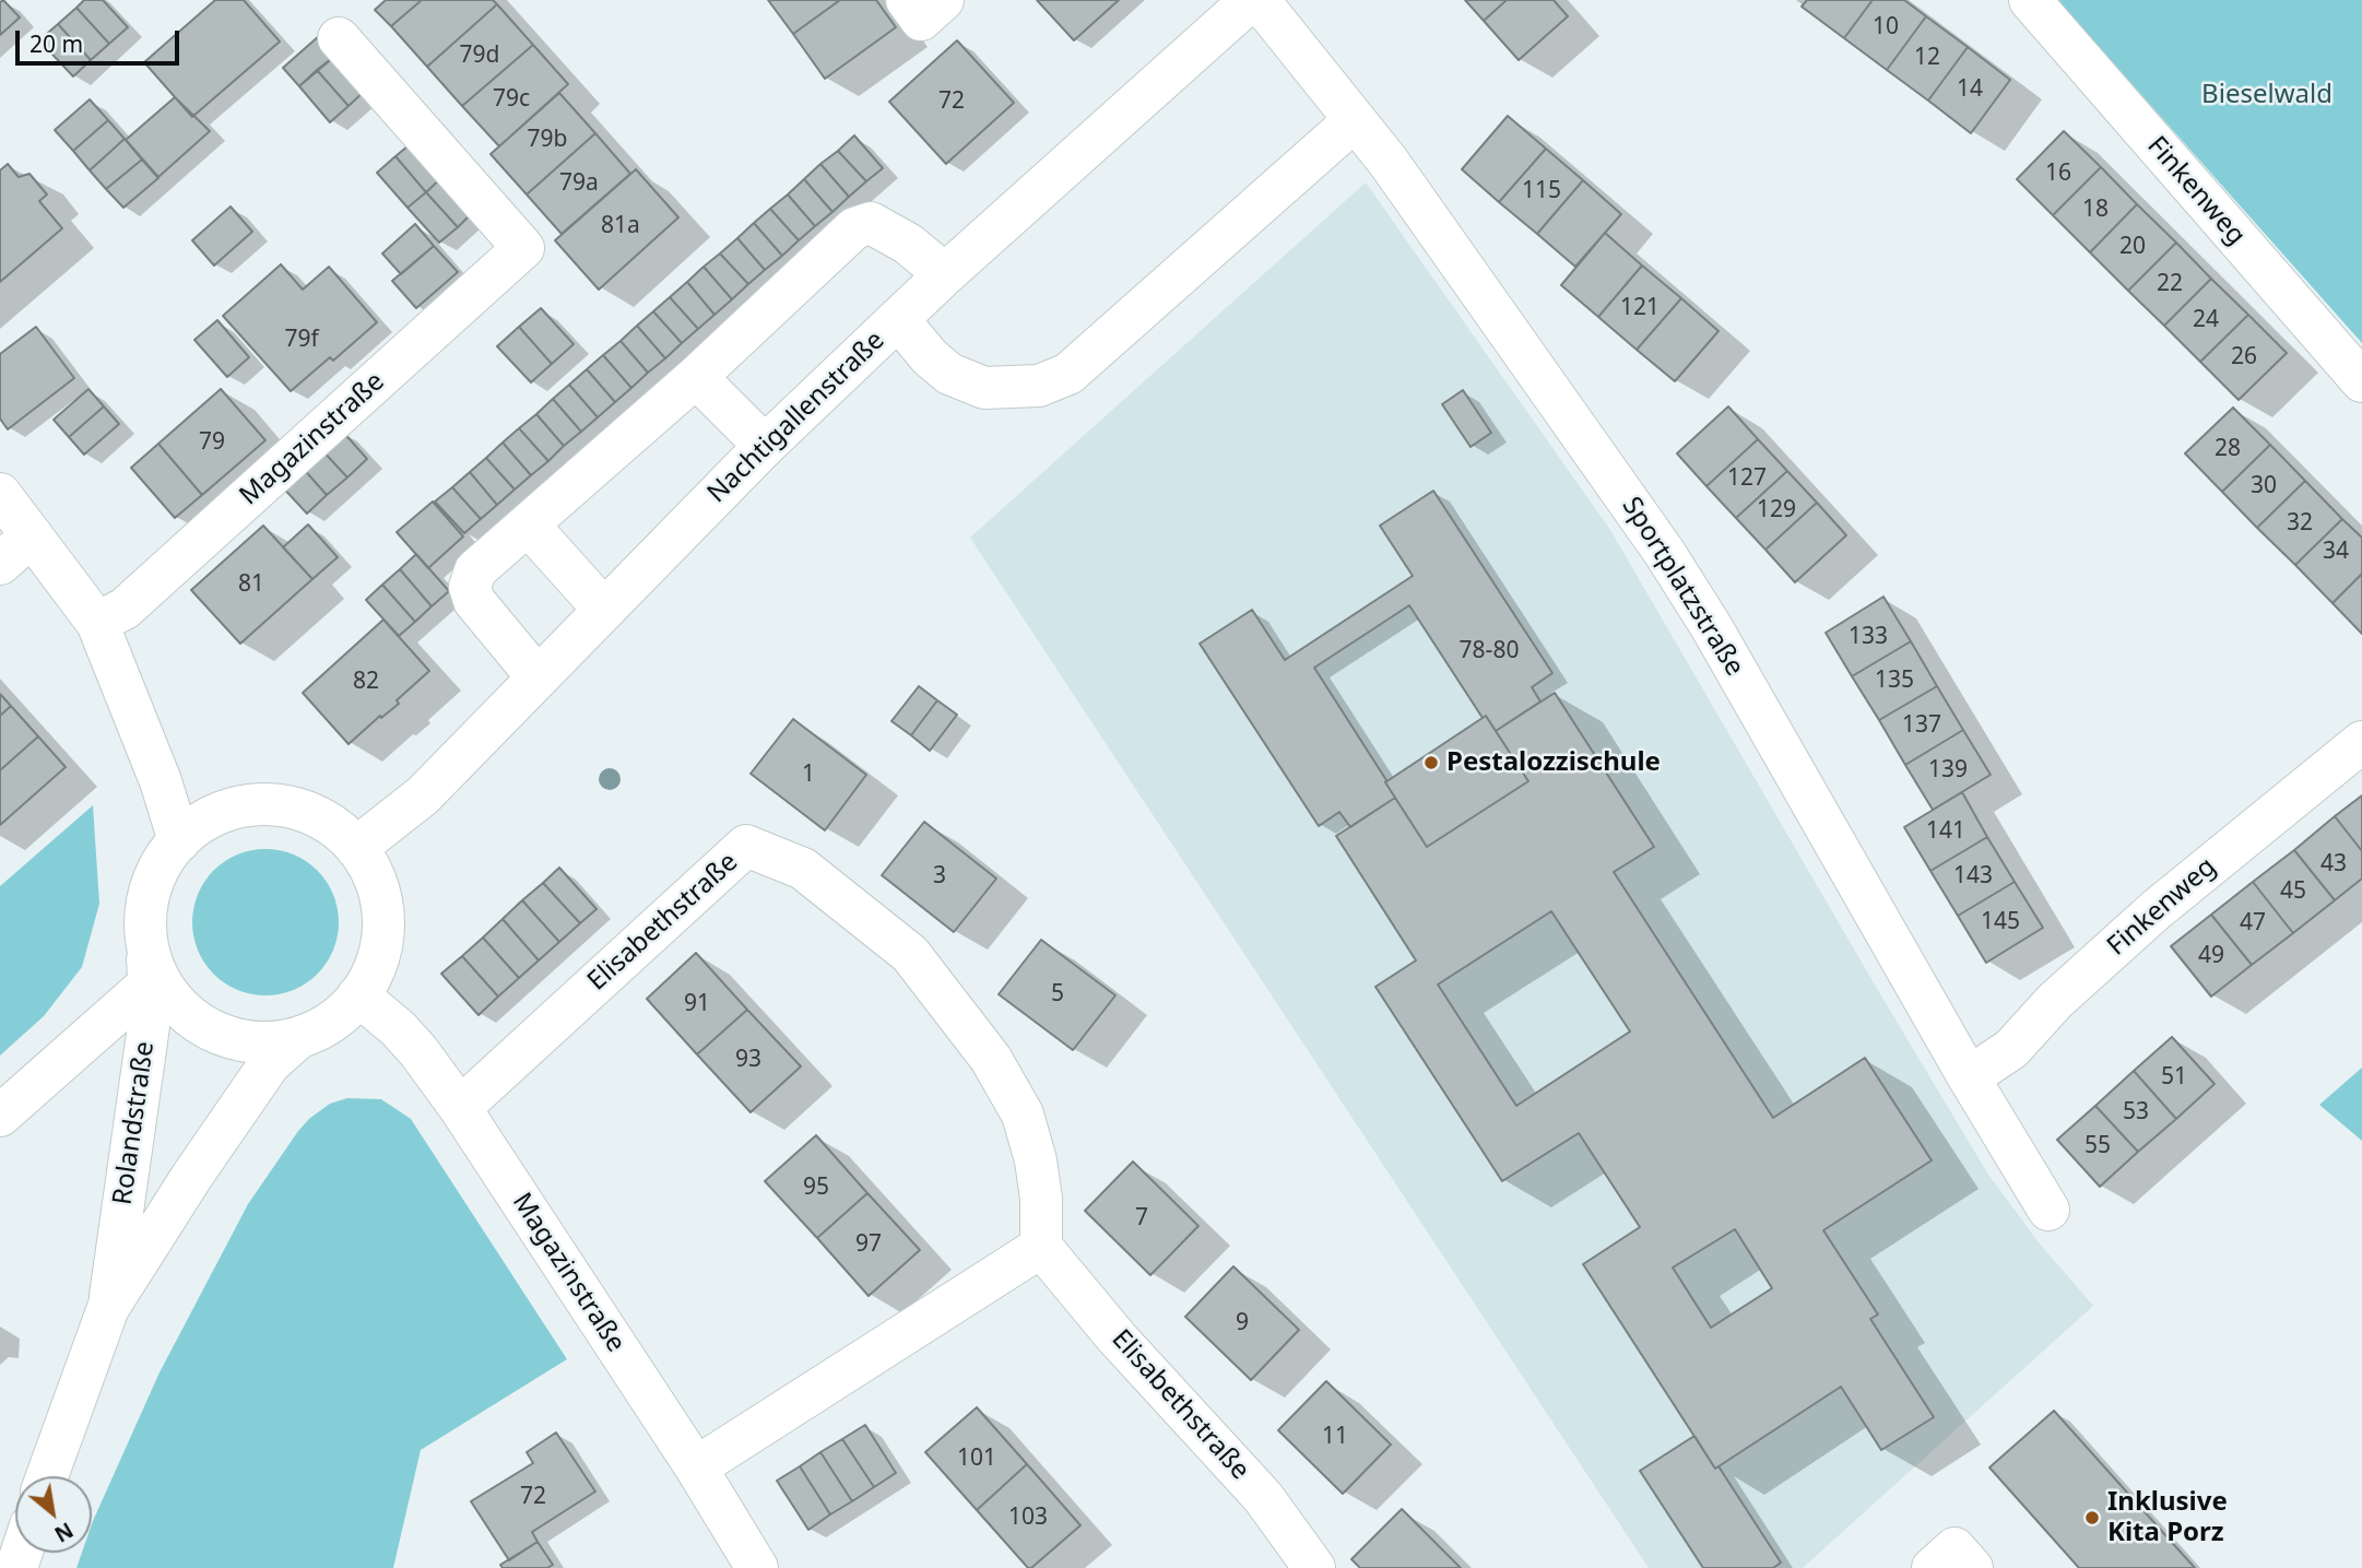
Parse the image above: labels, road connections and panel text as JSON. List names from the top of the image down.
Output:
{
  "streets": {
    "street": [
      "Finkenweg",
      "Nachtigallenstraße",
      "Magazinstraße",
      "Sportplatzstraße",
      "Elisabethstraße",
      "Rolandstraße"
    ]
  },
  "crossings": [
    ["Finkenweg", "Sportplatzstraße"],
    ["Nachtigallenstraße", "Magazinstraße"],
    ["Nachtigallenstraße", "Rolandstraße"],
    ["Magazinstraße", "Elisabethstraße"],
    ["Magazinstraße", "Rolandstraße"]
  ],
  "parks": ["Bieselwald"],
  "places": ["Pestalozzischule", "Inklusive Kita Porz"],
  "house_numbers": [
    "10",
    "79d",
    "12",
    "14",
    "79c",
    "72",
    "79b",
    "16",
    "79a",
    "115",
    "18",
    "81a",
    "20",
    "22",
    "121",
    "24",
    "79f",
    "26",
    "79",
    "28",
    "127",
    "30",
    "129",
    "32",
    "34",
    "81",
    "133",
    "78-80",
    "135",
    "82",
    "137",
    "139",
    "1",
    "141",
    "43",
    "3",
    "143",
    "45",
    "145",
    "47",
    "49",
    "5",
    "91",
    "93",
    "51",
    "53",
    "55",
    "95",
    "7",
    "97",
    "9",
    "11",
    "101",
    "72",
    "103"
  ],
  "scale_bar": "20 m",
  "north": "bottom right"
}
